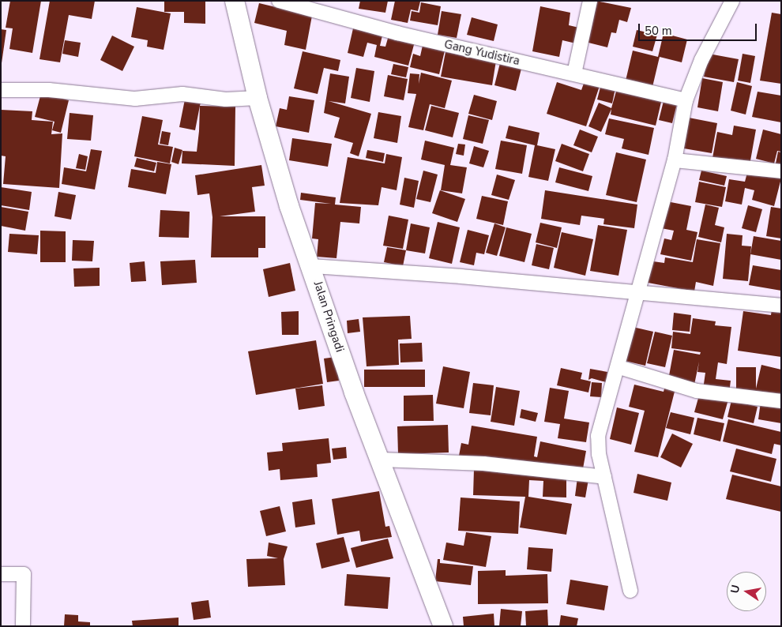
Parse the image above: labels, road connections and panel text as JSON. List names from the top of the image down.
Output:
{
  "streets": {
    "street": ["Gang Yudistira", "Jalan Pringadi"]
  },
  "scale_bar": "50 m",
  "north": "left"
}
